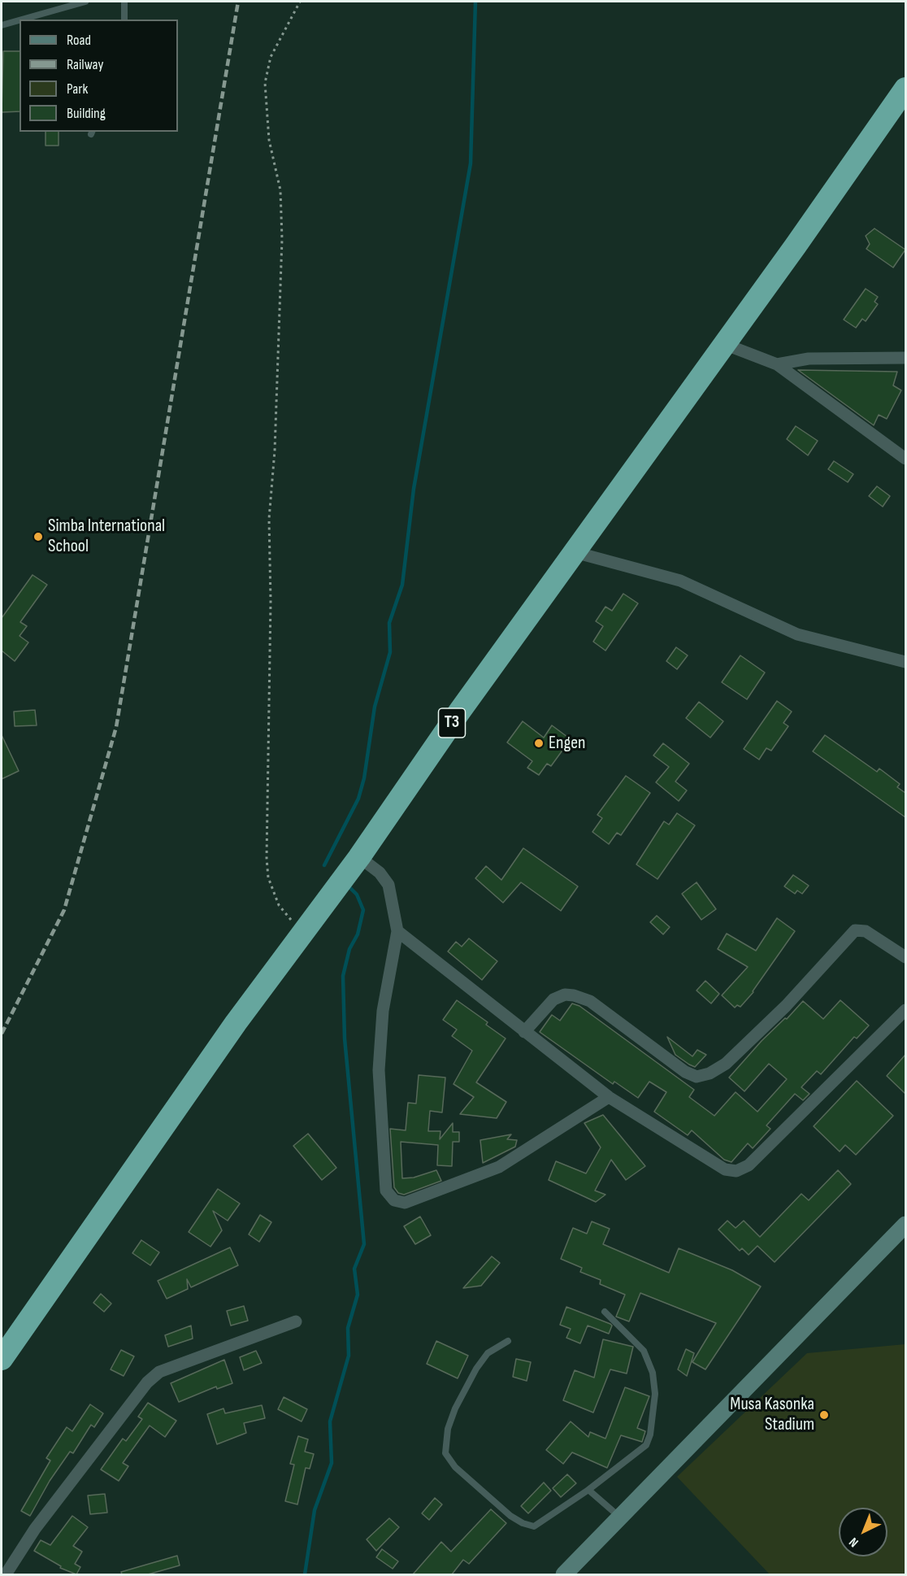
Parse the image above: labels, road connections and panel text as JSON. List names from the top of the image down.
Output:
{
  "streets": {
    "highway": ["T3"]
  },
  "places": ["Simba International School", "Engen", "Musa Kasonka Stadium"],
  "legend": [
    "Road",
    "Railway",
    "Park",
    "Building"
  ],
  "north": "bottom left"
}
